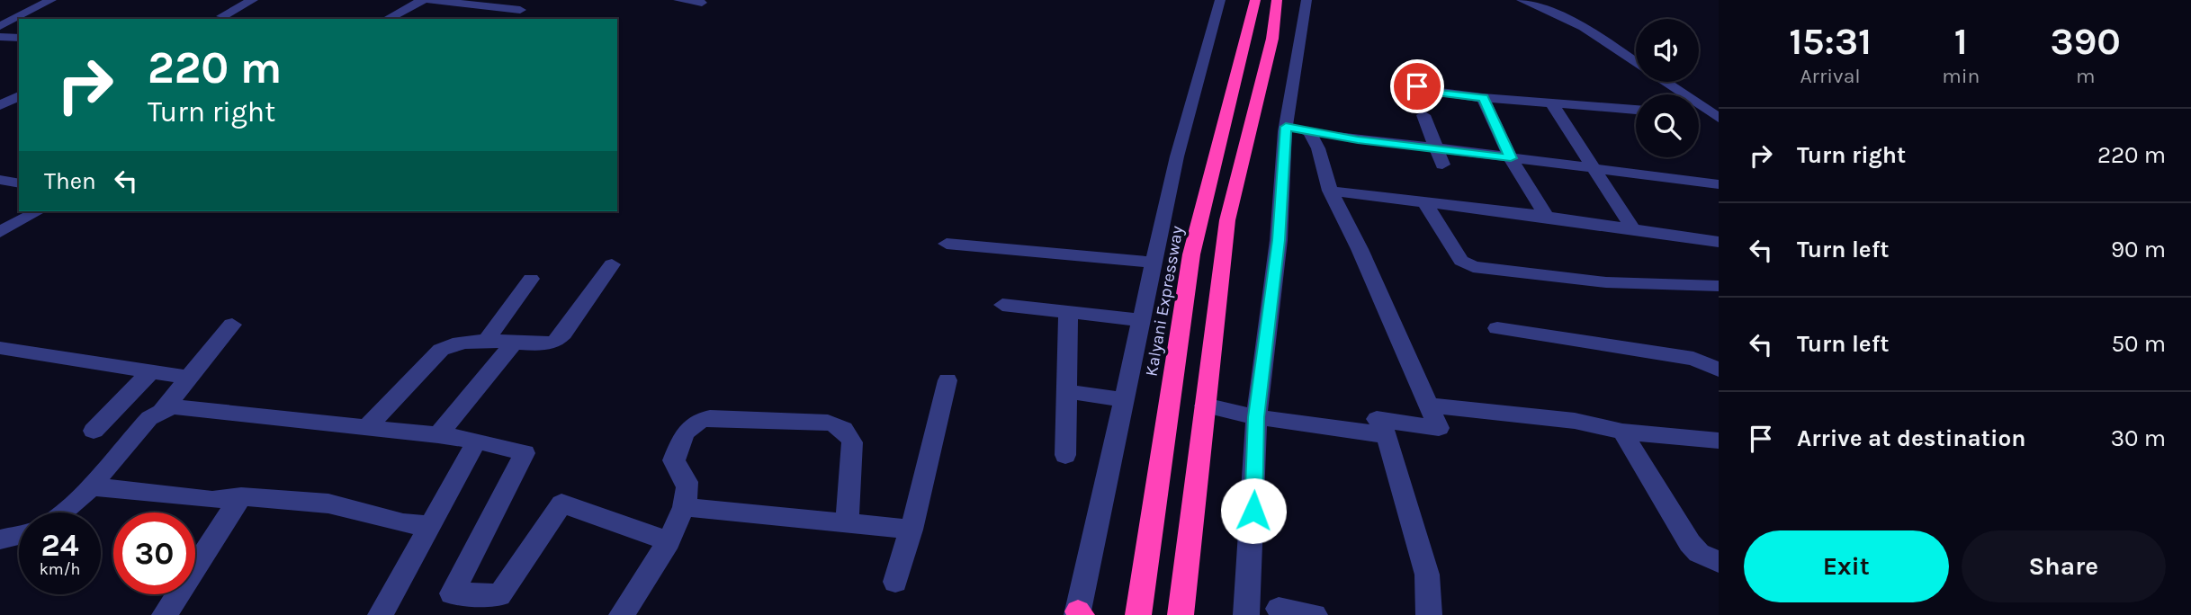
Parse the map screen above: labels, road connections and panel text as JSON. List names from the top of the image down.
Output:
{
  "streets": {
    "highway": ["Kalyani Expressway"]
  },
  "page": {
    "eta": [
      "15:31",
      "Arrival",
      "1",
      "min",
      "390",
      "m"
    ],
    "turn": ["220 m", "Turn right"],
    "list": [
      {
        "name": "Turn right",
        "value": "220 m"
      },
      {
        "name": "Turn left",
        "value": "90 m"
      },
      {
        "name": "Turn left",
        "value": "50 m"
      },
      {
        "name": "Arrive at destination",
        "value": "30 m"
      }
    ],
    "then": "Then",
    "speed": "24 km/h",
    "limit": "30",
    "buttons": ["Exit", "Share"]
  }
}
